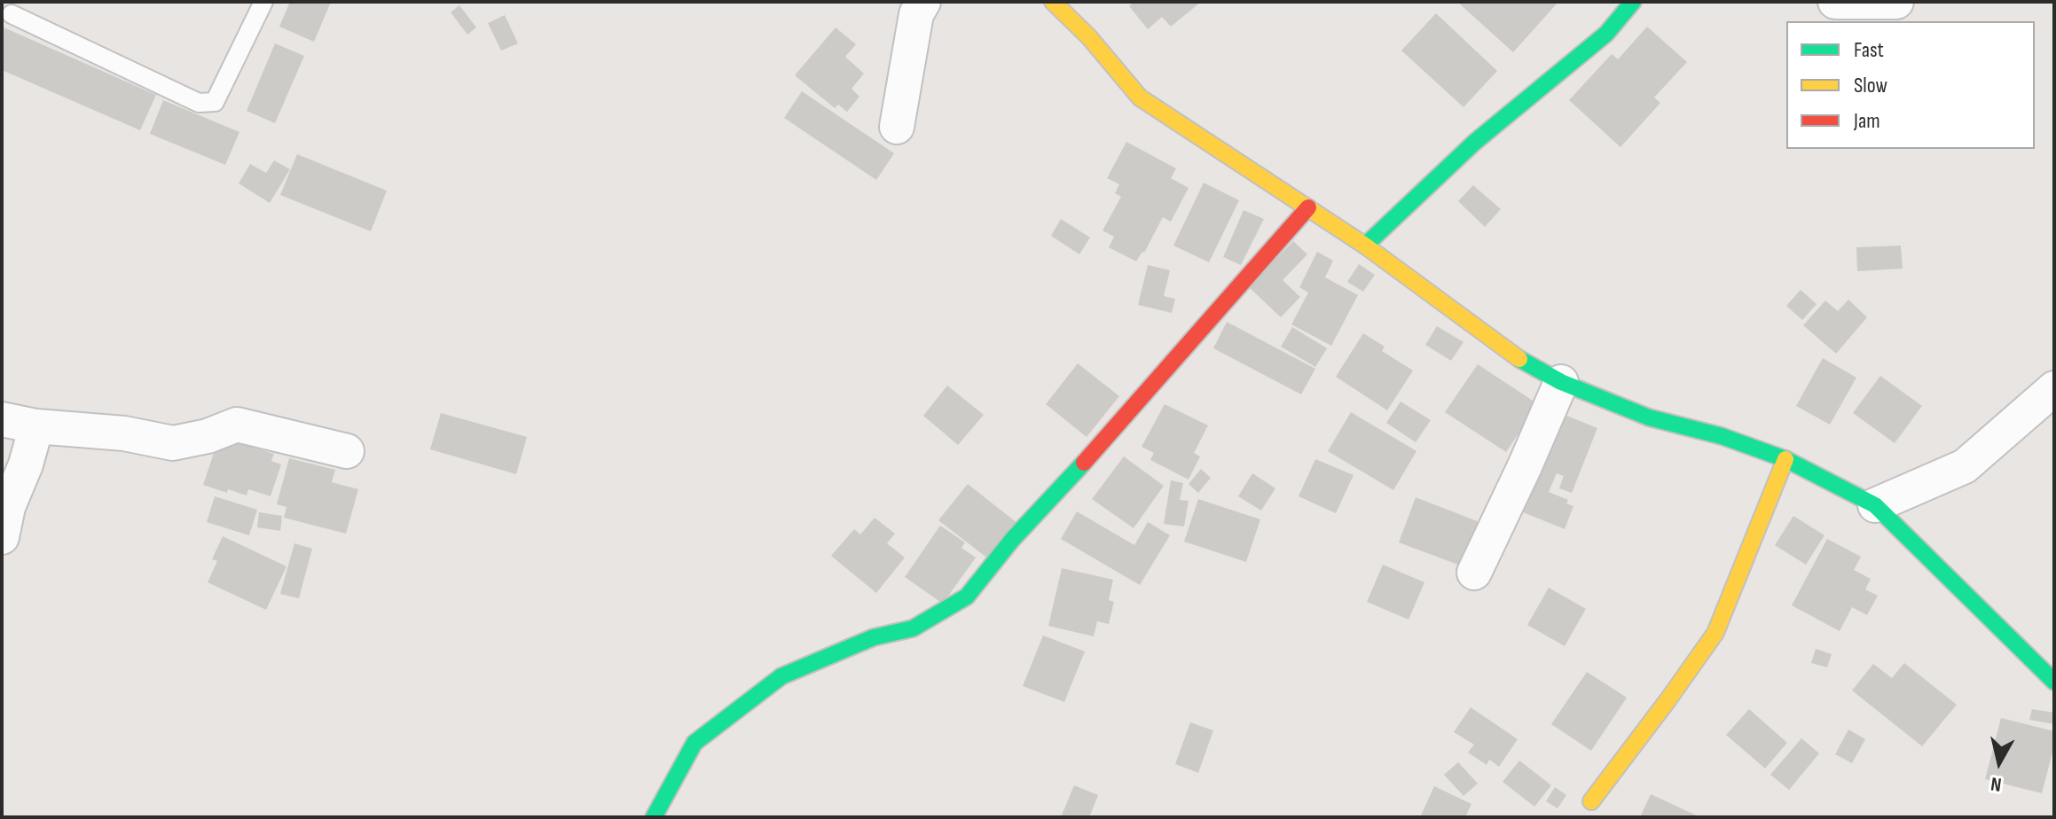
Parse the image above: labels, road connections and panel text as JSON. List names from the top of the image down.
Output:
{
  "legend": ["Fast", "Slow", "Jam"],
  "north": "bottom"
}
